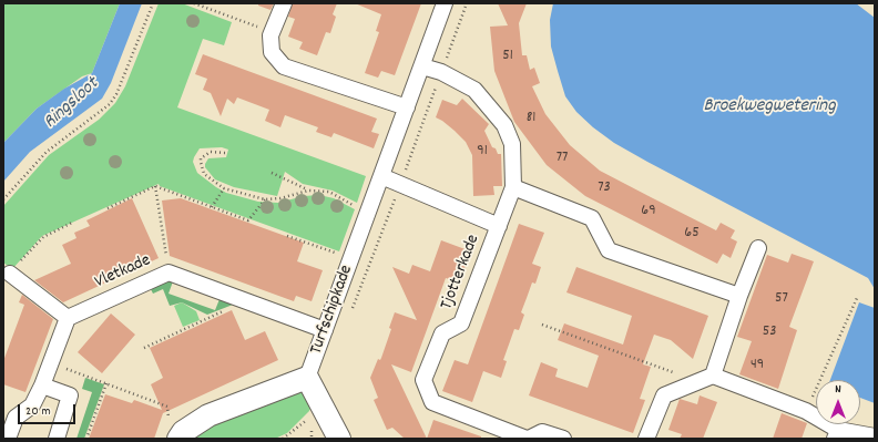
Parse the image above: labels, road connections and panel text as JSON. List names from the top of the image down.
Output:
{
  "streets": {
    "street": ["Vletkade", "Tjotterkade", "Turfschipkade"]
  },
  "crossings": [
    ["Vletkade", "Turfschipkade"],
    ["Tjotterkade", "Turfschipkade"]
  ],
  "water": ["Ringsloot", "Broekwegwetering"],
  "house_numbers": [
    "51",
    "81",
    "91",
    "77",
    "73",
    "69",
    "65",
    "57",
    "53",
    "49"
  ],
  "scale_bar": "20 m",
  "north": "top"
}
